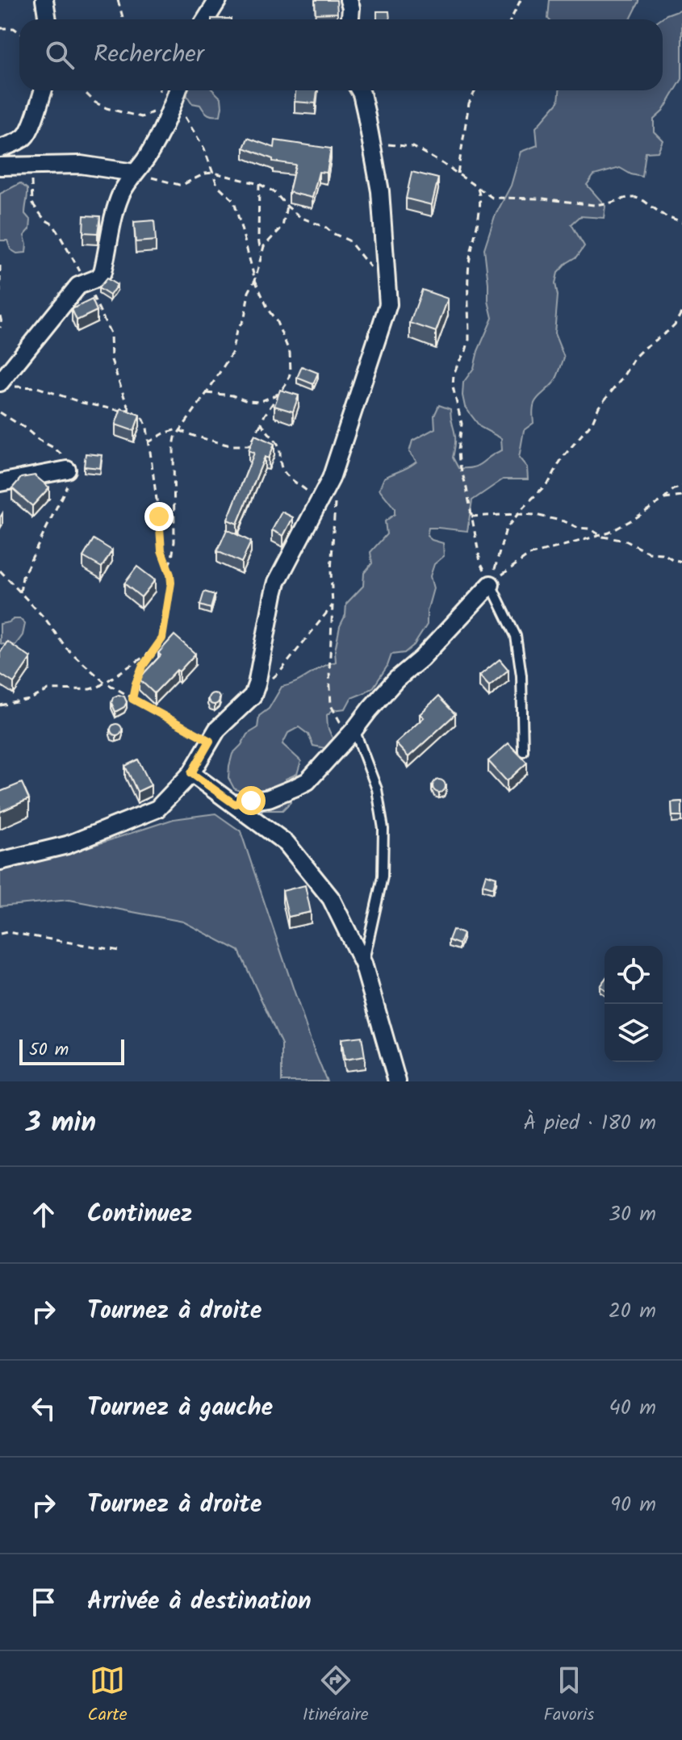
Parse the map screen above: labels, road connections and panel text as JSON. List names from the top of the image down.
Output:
{
  "scale_bar": "50 m",
  "page": {
    "search": "Rechercher",
    "scale": "50 m",
    "heading": ["3 min", "À pied · 180 m"],
    "list": [
      ["Continuez", "30 m"],
      ["Tournez à droite", "20 m"],
      ["Tournez à gauche", "40 m"],
      ["Tournez à droite", "90 m"],
      "Arrivée à destination"
    ],
    "nav": ["Carte", "Itinéraire", "Favoris"]
  }
}
